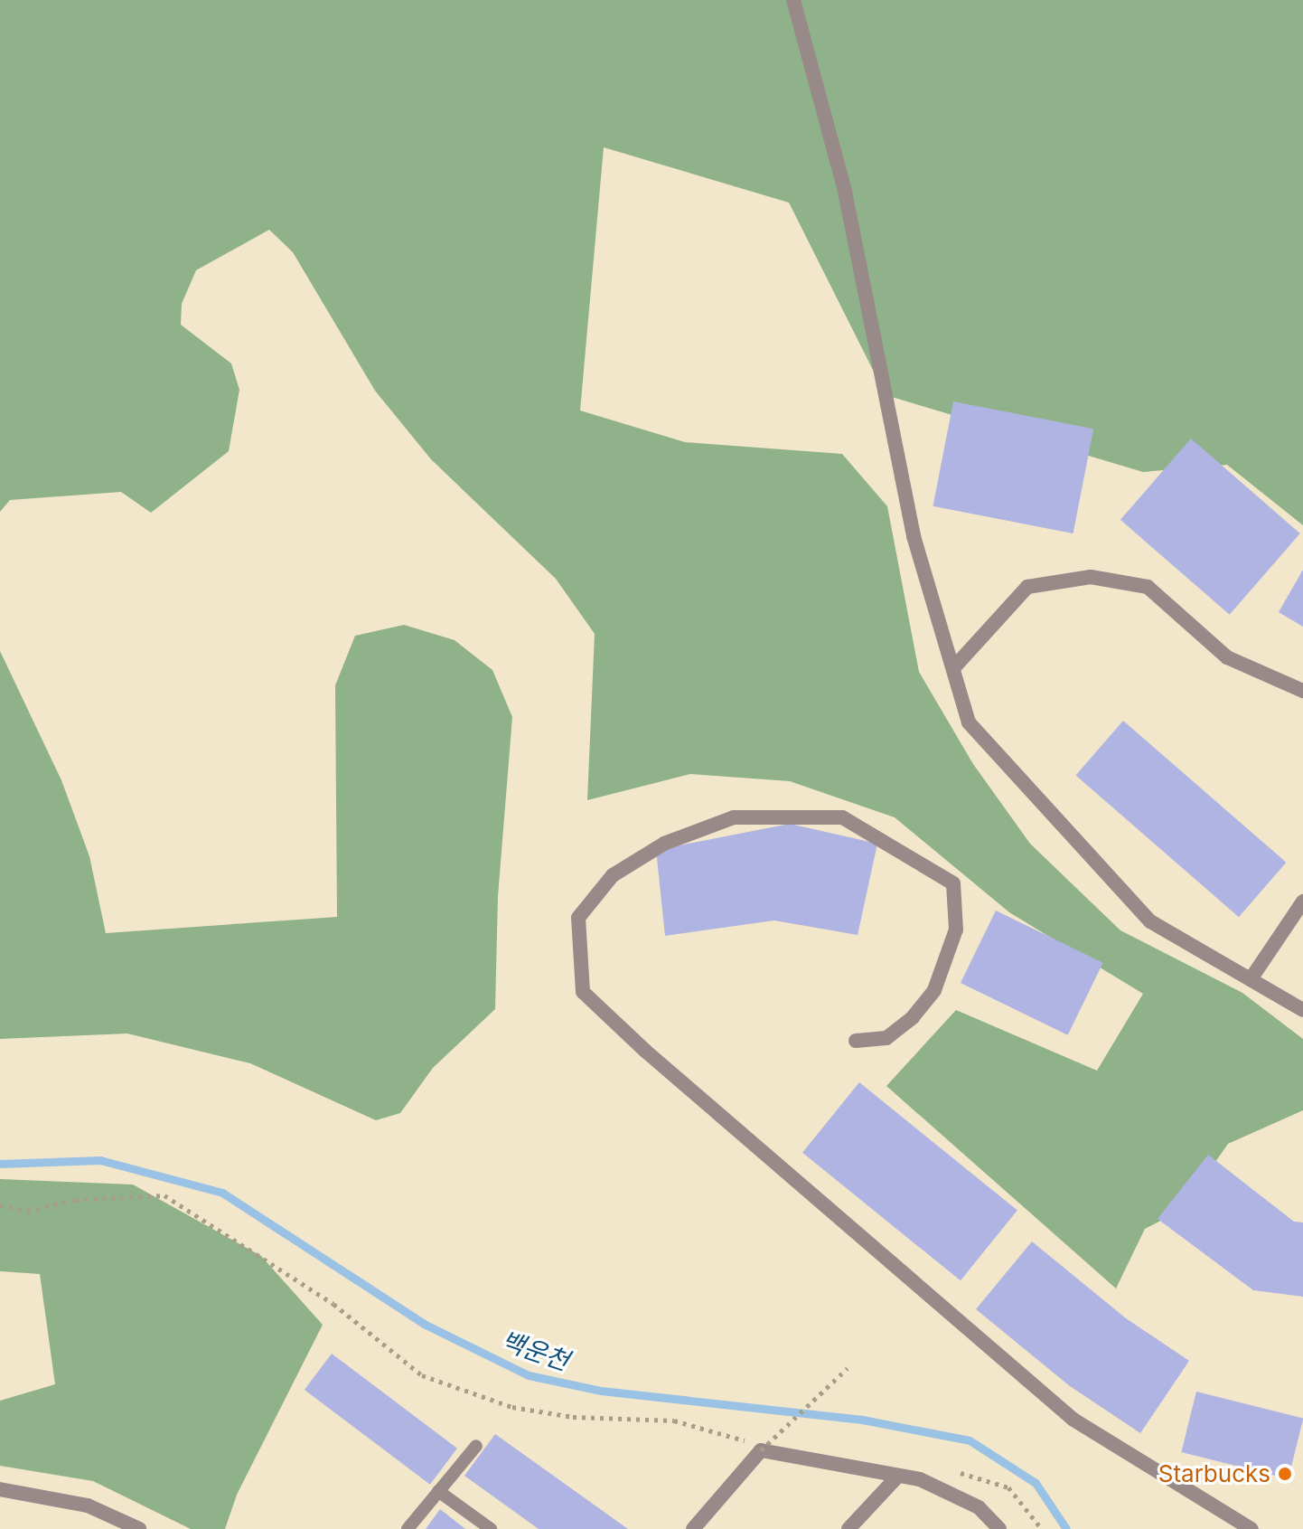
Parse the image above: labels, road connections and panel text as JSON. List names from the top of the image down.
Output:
{
  "water": ["백운천"],
  "places": ["Starbucks"]
}
